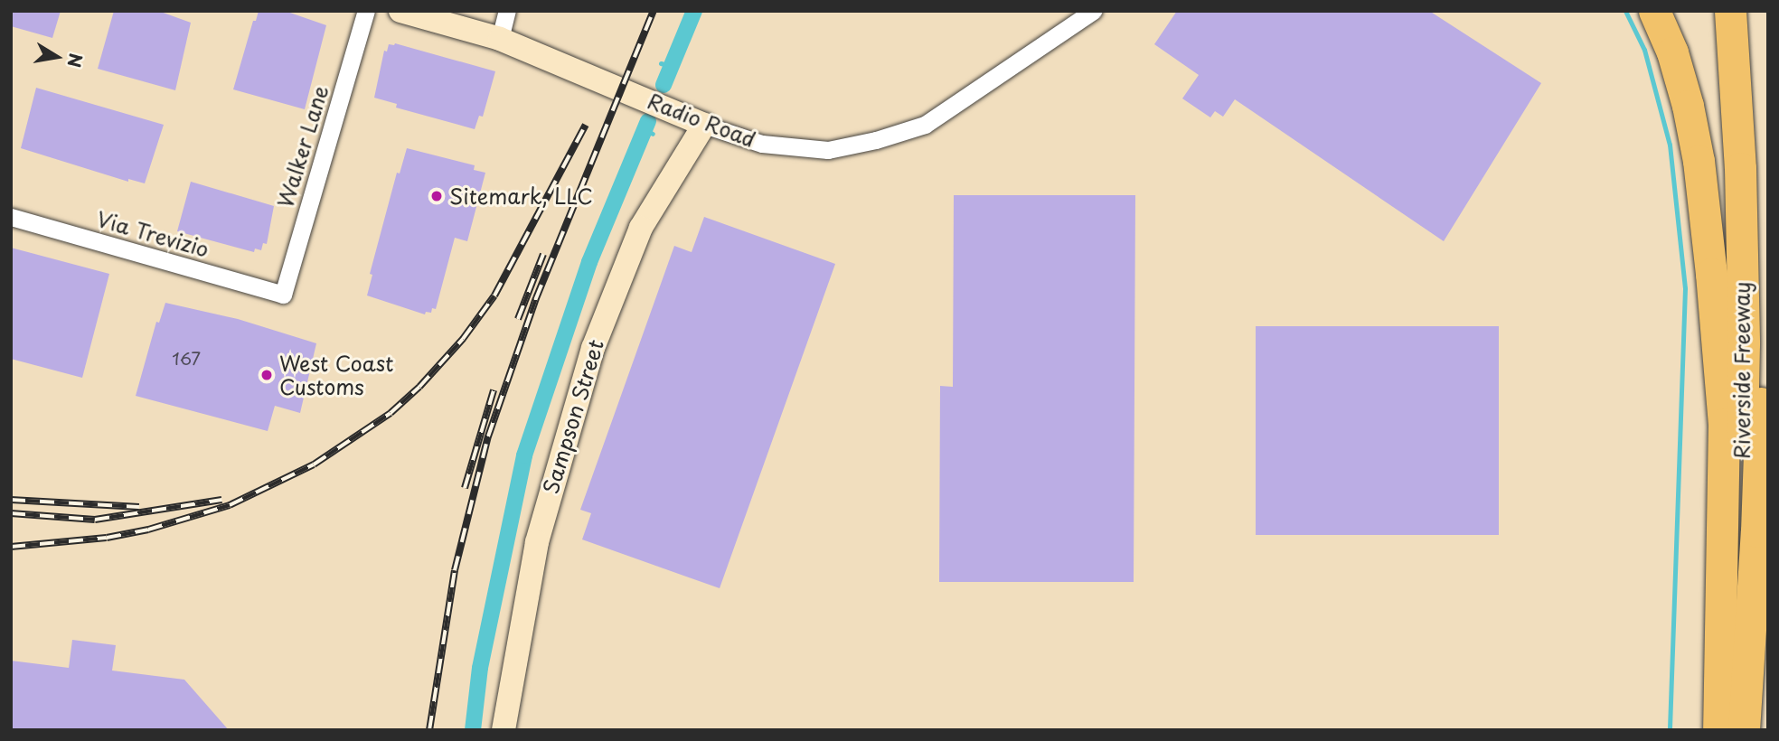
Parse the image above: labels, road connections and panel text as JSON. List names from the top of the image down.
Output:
{
  "streets": {
    "highway": ["Riverside Freeway"],
    "street": [
      "Radio Road",
      "Walker Lane",
      "Via Trevizio",
      "Sampson Street"
    ]
  },
  "crossings": [
    ["Radio Road", "Sampson Street"],
    ["Walker Lane", "Via Trevizio"]
  ],
  "places": ["Sitemark, LLC", "West Coast Customs"],
  "house_numbers": ["167"],
  "north": "right"
}
